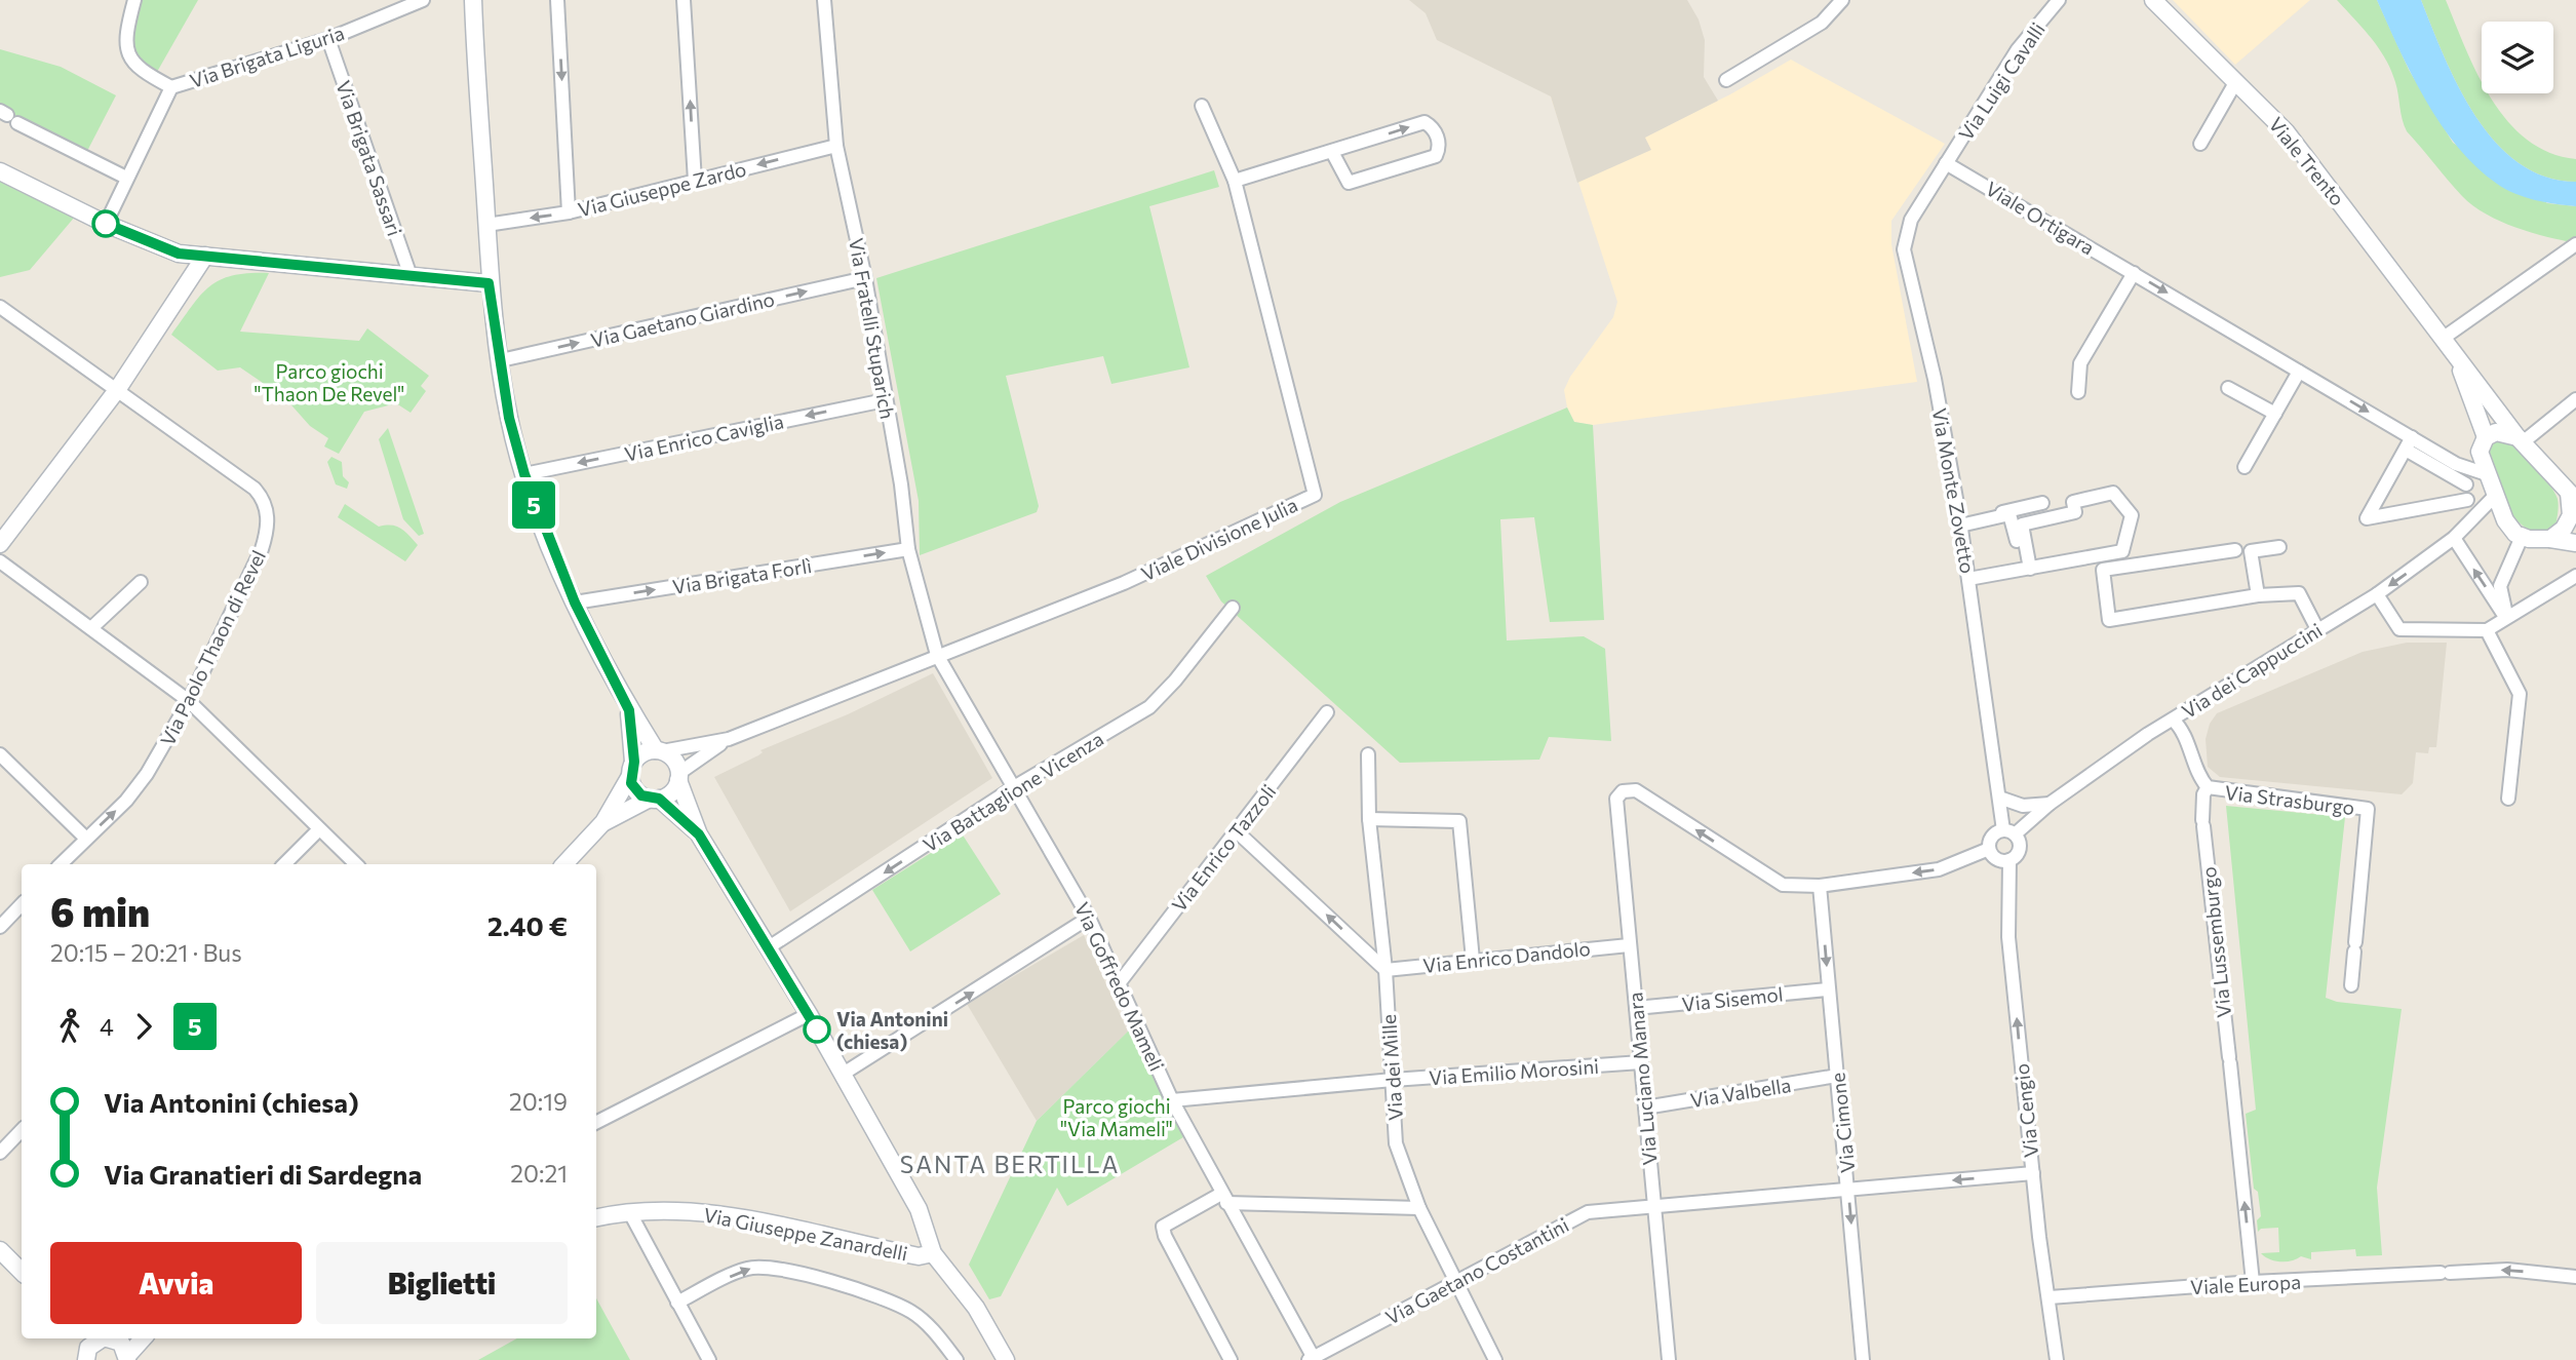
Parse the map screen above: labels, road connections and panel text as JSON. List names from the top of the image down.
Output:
{
  "streets": {
    "street": [
      "Via Brigata Liguria",
      "Via Luigi Cavalli",
      "Via Brigata Sassari",
      "Viale Trento",
      "Via Giuseppe Zardo",
      "Viale Ortigara",
      "Via Gaetano Giardino",
      "Via Fratelli Stuparich",
      "Via Enrico Caviglia",
      "Via Monte Zovetto",
      "Viale Divisione Julia",
      "Via Brigata Forlì",
      "Via Paolo Thaon di Revel",
      "Via dei Cappuccini",
      "Via Battaglione Vicenza",
      "Via Strasburgo",
      "Via Enrico Tazzoli",
      "Via Lussemburgo",
      "Via Enrico Dandolo",
      "Via Goffredo Mameli",
      "Via Sisemol",
      "Via dei Mille",
      "Via Emilio Morosini",
      "Via Luciano Manara",
      "Via Valbella",
      "Via Cengio",
      "Via Cimone",
      "Via Giuseppe Zanardelli",
      "Via Gaetano Costantini",
      "Viale Europa"
    ]
  },
  "crossings": [
    ["Via Brigata Liguria", "Via Brigata Sassari"],
    ["Via Luigi Cavalli", "Viale Ortigara"],
    ["Via Luigi Cavalli", "Via Monte Zovetto"],
    ["Via Giuseppe Zardo", "Via Fratelli Stuparich"],
    ["Viale Ortigara", "Via Monte Zovetto"],
    ["Via Gaetano Giardino", "Via Fratelli Stuparich"],
    ["Via Fratelli Stuparich", "Via Enrico Caviglia"],
    ["Via Fratelli Stuparich", "Viale Divisione Julia"],
    ["Via Fratelli Stuparich", "Via Brigata Forlì"],
    ["Via Fratelli Stuparich", "Via Goffredo Mameli"],
    ["Via Monte Zovetto", "Via dei Cappuccini"],
    ["Via Monte Zovetto", "Via Cengio"],
    ["Viale Divisione Julia", "Via Goffredo Mameli"],
    ["Via dei Cappuccini", "Via Cengio"],
    ["Via Battaglione Vicenza", "Via Goffredo Mameli"],
    ["Via Strasburgo", "Via Lussemburgo"],
    ["Via Enrico Tazzoli", "Via Goffredo Mameli"],
    ["Via Lussemburgo", "Viale Europa"],
    ["Via Enrico Dandolo", "Via dei Mille"],
    ["Via Enrico Dandolo", "Via Luciano Manara"],
    ["Via Goffredo Mameli", "Via Emilio Morosini"],
    ["Via Goffredo Mameli", "Via Gaetano Costantini"],
    ["Via Sisemol", "Via Luciano Manara"],
    ["Via Sisemol", "Via Cimone"],
    ["Via dei Mille", "Via Emilio Morosini"],
    ["Via dei Mille", "Via Gaetano Costantini"],
    ["Via Emilio Morosini", "Via Luciano Manara"],
    ["Via Luciano Manara", "Via Valbella"],
    ["Via Luciano Manara", "Via Cimone"],
    ["Via Luciano Manara", "Via Gaetano Costantini"],
    ["Via Valbella", "Via Cimone"],
    ["Via Cengio", "Via Gaetano Costantini"],
    ["Via Cengio", "Viale Europa"],
    ["Via Cimone", "Via Gaetano Costantini"]
  ],
  "one_way": [
    "Via Giuseppe Zardo",
    "Viale Ortigara",
    "Via Gaetano Giardino",
    "Via Enrico Caviglia",
    "Via Brigata Forlì",
    "Via Battaglione Vicenza",
    "Via Lussemburgo",
    "Via Cengio",
    "Via Cimone",
    "Viale Europa"
  ],
  "districts": ["SANTA BERTILLA"],
  "parks": ["Parco giochi \"Thaon De Revel\"", "Parco giochi \"Via Mameli\""],
  "places": ["Via Antonini (chiesa)"],
  "lines": ["bus line 5"],
  "page": {
    "on_map": "5",
    "heading": ["6 min", "20:15 – 20:21 · Bus", "2.40 €"],
    "legs": ["4", "5"],
    "list": [
      {
        "name": "Via Antonini (chiesa)",
        "value": "20:19"
      },
      {
        "name": "Via Granatieri di Sardegna",
        "value": "20:21"
      }
    ],
    "buttons": ["Avvia", "Biglietti"]
  }
}
